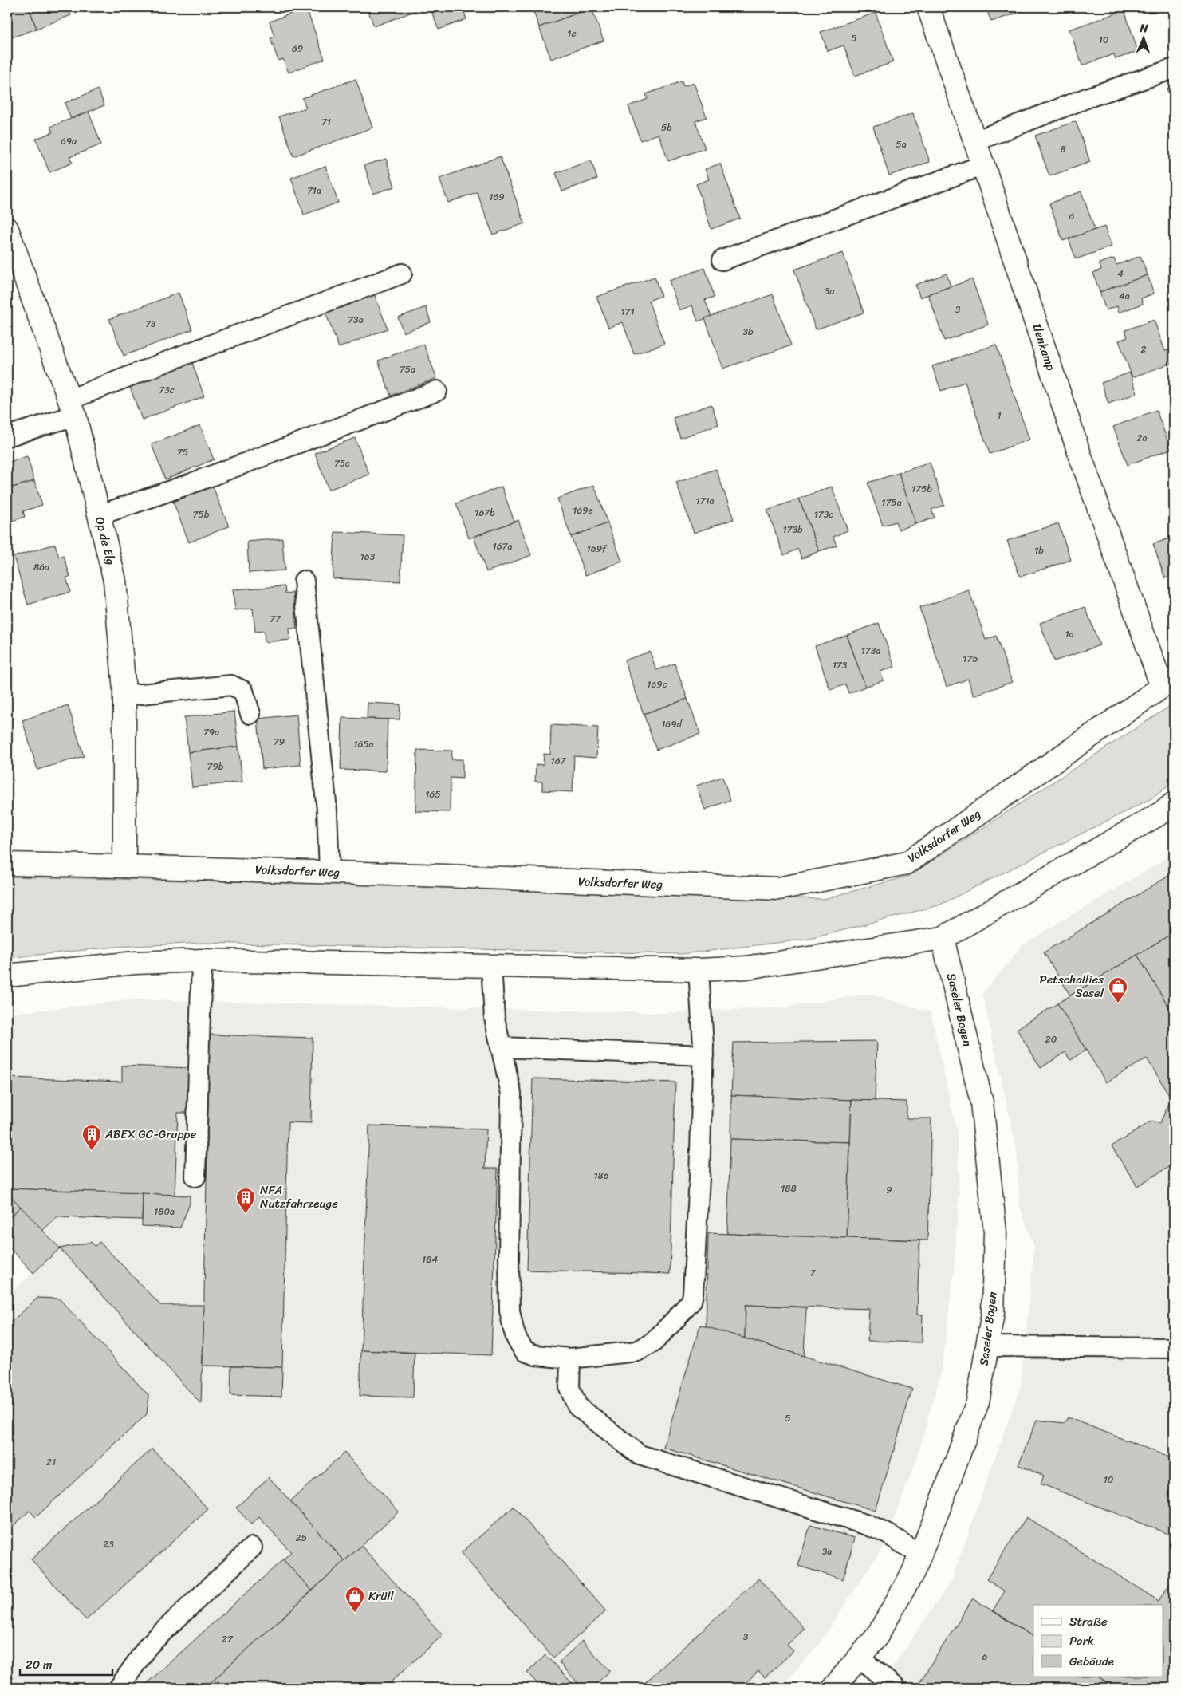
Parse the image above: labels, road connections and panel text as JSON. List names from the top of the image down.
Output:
{
  "streets": {
    "street": [
      "Ilenkamp",
      "Op de Elg",
      "Volksdorfer Weg",
      "Saseler Bogen"
    ]
  },
  "crossings": [
    ["Ilenkamp", "Volksdorfer Weg"],
    ["Op de Elg", "Volksdorfer Weg"]
  ],
  "places": {
    "shop": ["Petschallies Sasel", "Krüll"],
    "building": ["ABEX GC-Gruppe", "NFA Nutzfahrzeuge"]
  },
  "house_numbers": [
    "1e",
    "5",
    "10",
    "69",
    "71",
    "5b",
    "69a",
    "5a",
    "8",
    "71a",
    "169",
    "6",
    "4",
    "3a",
    "4a",
    "3",
    "171",
    "73a",
    "73",
    "3b",
    "2",
    "75a",
    "73c",
    "1",
    "2a",
    "75",
    "75c",
    "175b",
    "171a",
    "175a",
    "169e",
    "167b",
    "75b",
    "173c",
    "173b",
    "167a",
    "169f",
    "1b",
    "163",
    "86a",
    "77",
    "1a",
    "173a",
    "175",
    "173",
    "169c",
    "169d",
    "79a",
    "79",
    "165a",
    "167",
    "79b",
    "165",
    "20",
    "186",
    "188",
    "9",
    "180a",
    "184",
    "7",
    "5",
    "21",
    "10",
    "25",
    "23",
    "3a",
    "3",
    "27",
    "6"
  ],
  "legend": ["Straße", "Park", "Gebäude"],
  "scale_bar": "20 m",
  "north": "top"
}
